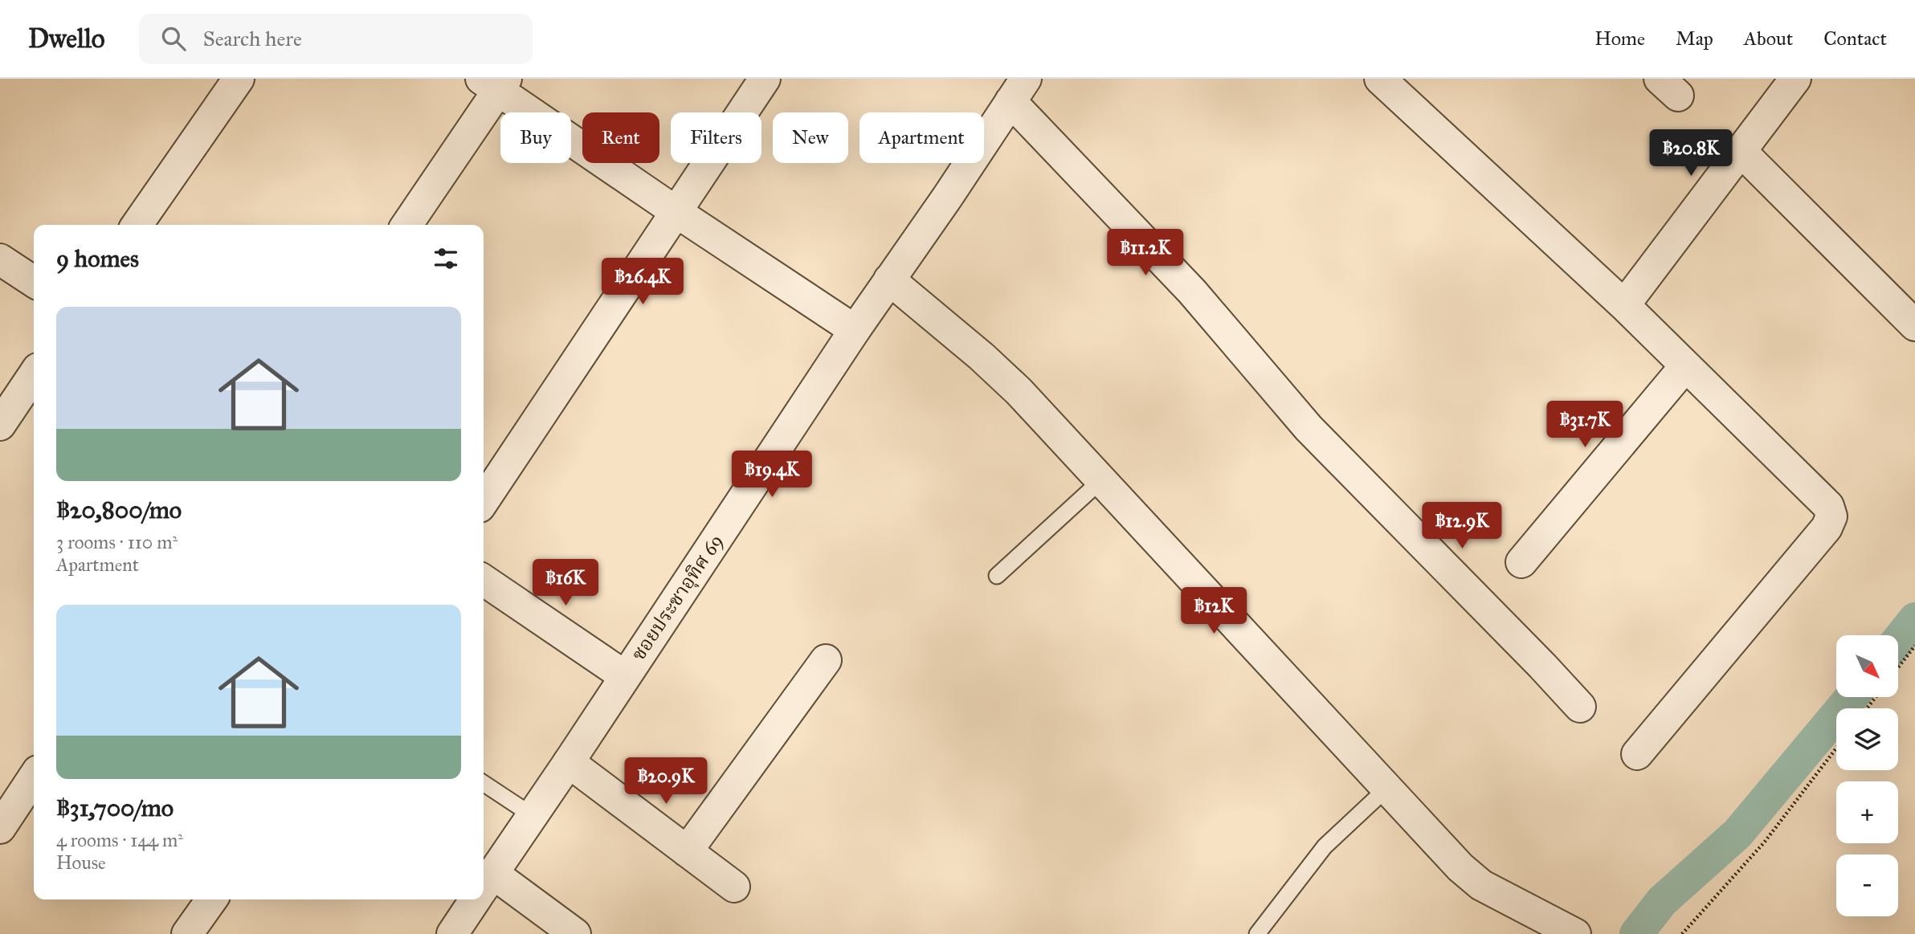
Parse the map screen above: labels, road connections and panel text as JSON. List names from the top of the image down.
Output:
{
  "streets": {
    "street": ["ซอยประชาอุทิศ 69"]
  },
  "north": "bottom right",
  "page": {
    "header": "Dwello",
    "search": "Search here",
    "nav": [
      "Home",
      "Map",
      "About",
      "Contact"
    ],
    "chip": [
      "Buy",
      "Rent",
      "Filters",
      "New",
      "Apartment"
    ],
    "price": [
      "฿20.8K",
      "฿11.2K",
      "฿26.4K",
      "฿31.7K",
      "฿19.4K",
      "฿12.9K",
      "฿16K",
      "฿12K",
      "฿20.9K"
    ],
    "heading": "9 homes",
    "list": [
      {
        "name": "฿20,800/mo",
        "note": "3 rooms · 110 m² · Apartment"
      },
      {
        "name": "฿31,700/mo",
        "note": "4 rooms · 144 m² · House"
      }
    ],
    "map_buttons": ["+", "−"]
  }
}
